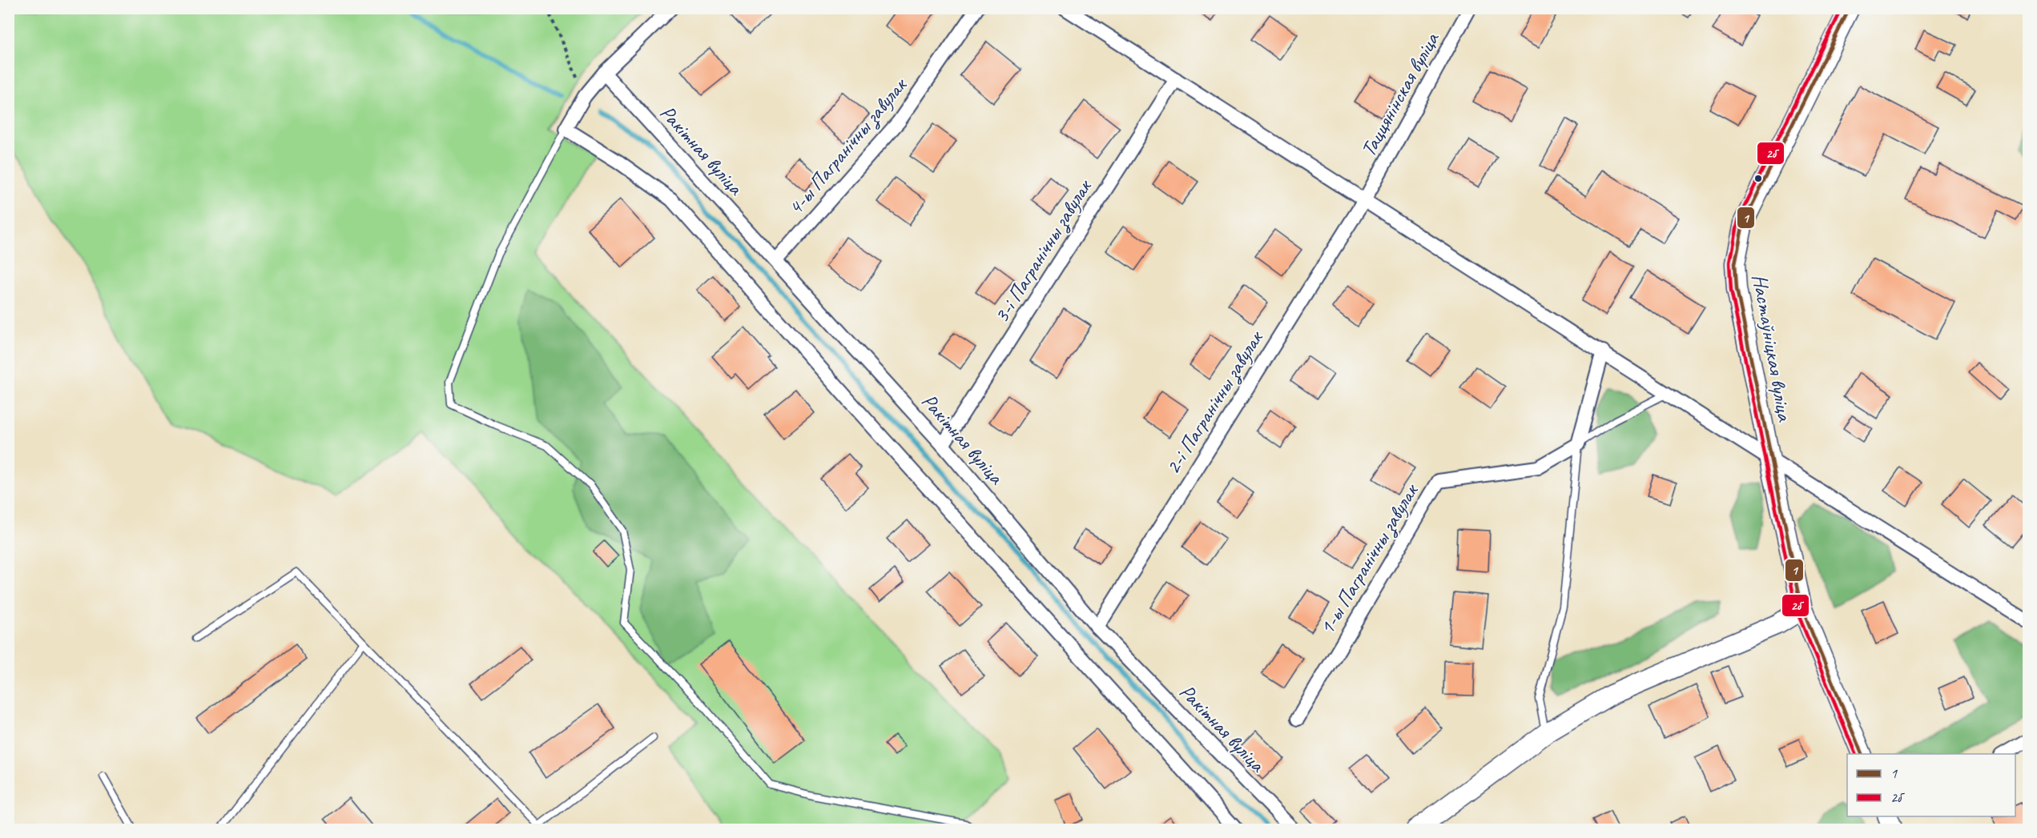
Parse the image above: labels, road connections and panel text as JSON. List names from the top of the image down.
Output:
{
  "streets": {
    "street": [
      "Таццянінская вуліца",
      "4-ы Пагранічны завулак",
      "Ракітная вуліца",
      "3-і Пагранічны завулак",
      "Настаўніцкая вуліца",
      "2-і Пагранічны завулак",
      "1-ы Пагранічны завулак"
    ]
  },
  "crossings": [
    ["Таццянінская вуліца", "2-і Пагранічны завулак"],
    ["4-ы Пагранічны завулак", "Ракітная вуліца"],
    ["Ракітная вуліца", "3-і Пагранічны завулак"],
    ["Ракітная вуліца", "2-і Пагранічны завулак"]
  ],
  "lines": ["transit line 1", "transit line 2б"],
  "legend": ["1", "2б"]
}
